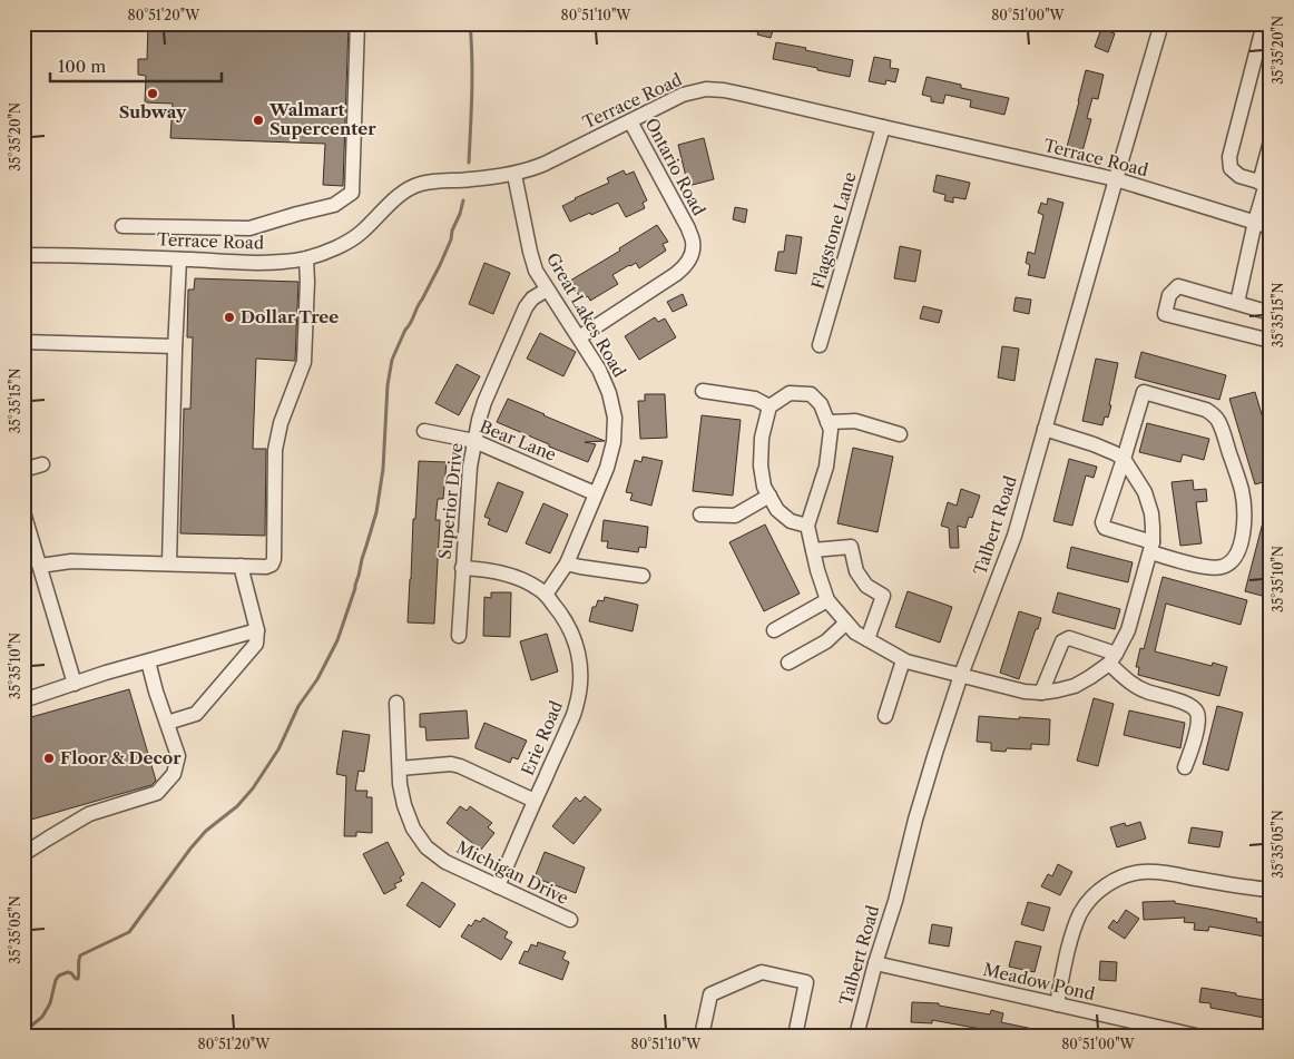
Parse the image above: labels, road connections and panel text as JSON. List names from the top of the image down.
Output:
{
  "streets": {
    "street": [
      "Terrace Road",
      "Ontario Road",
      "Flagstone Lane",
      "Great Lakes Road",
      "Bear Lane",
      "Superior Drive",
      "Talbert Road",
      "Erie Road",
      "Michigan Drive",
      "Meadow Pond"
    ]
  },
  "crossings": [
    ["Terrace Road", "Ontario Road"],
    ["Terrace Road", "Flagstone Lane"],
    ["Terrace Road", "Great Lakes Road"],
    ["Terrace Road", "Talbert Road"],
    ["Ontario Road", "Great Lakes Road"],
    ["Great Lakes Road", "Bear Lane"],
    ["Great Lakes Road", "Superior Drive"],
    ["Great Lakes Road", "Erie Road"],
    ["Bear Lane", "Superior Drive"],
    ["Superior Drive", "Erie Road"],
    ["Talbert Road", "Meadow Pond"],
    ["Erie Road", "Michigan Drive"]
  ],
  "places": [
    "Subway",
    "Walmart Supercenter",
    "Dollar Tree",
    "Floor & Decor"
  ],
  "scale_bar": "100 m",
  "coordinates": [
    "80°51'20\"W",
    "80°51'10\"W",
    "80°51'00\"W",
    "35°35'20\"N",
    "35°35'15\"N",
    "35°35'10\"N",
    "35°35'05\"N"
  ]
}
